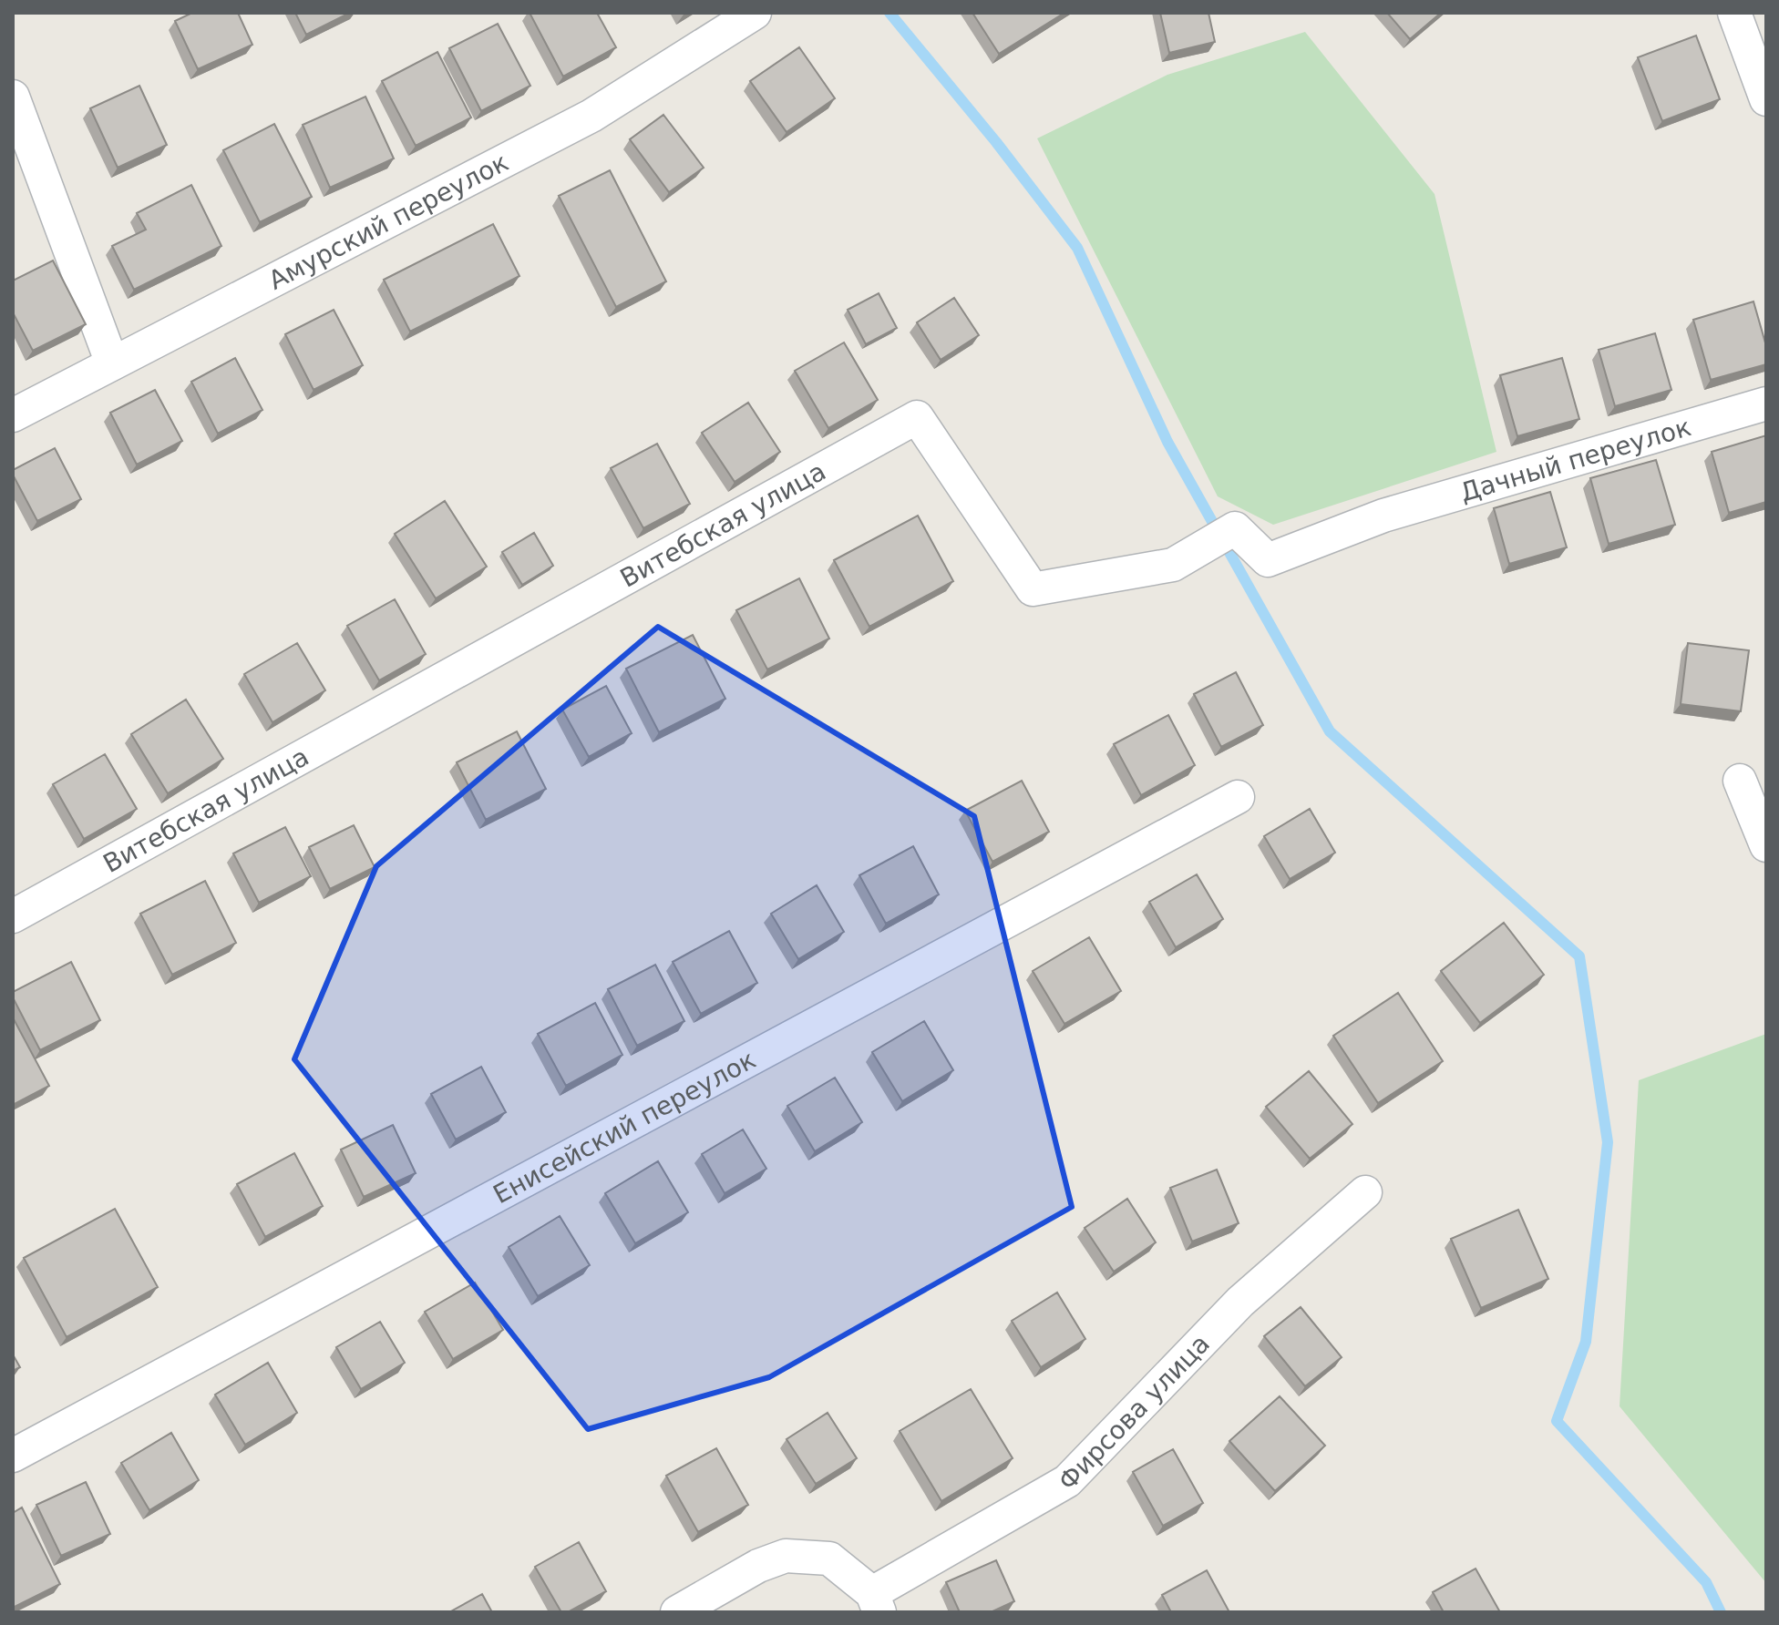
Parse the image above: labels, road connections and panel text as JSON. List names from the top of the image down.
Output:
{
  "streets": {
    "street": [
      "Амурский переулок",
      "Дачный переулок",
      "Витебская улица",
      "Енисейский переулок",
      "Фирсова улица"
    ]
  },
  "crossings": [
    ["Дачный переулок", "Витебская улица"]
  ]
}
